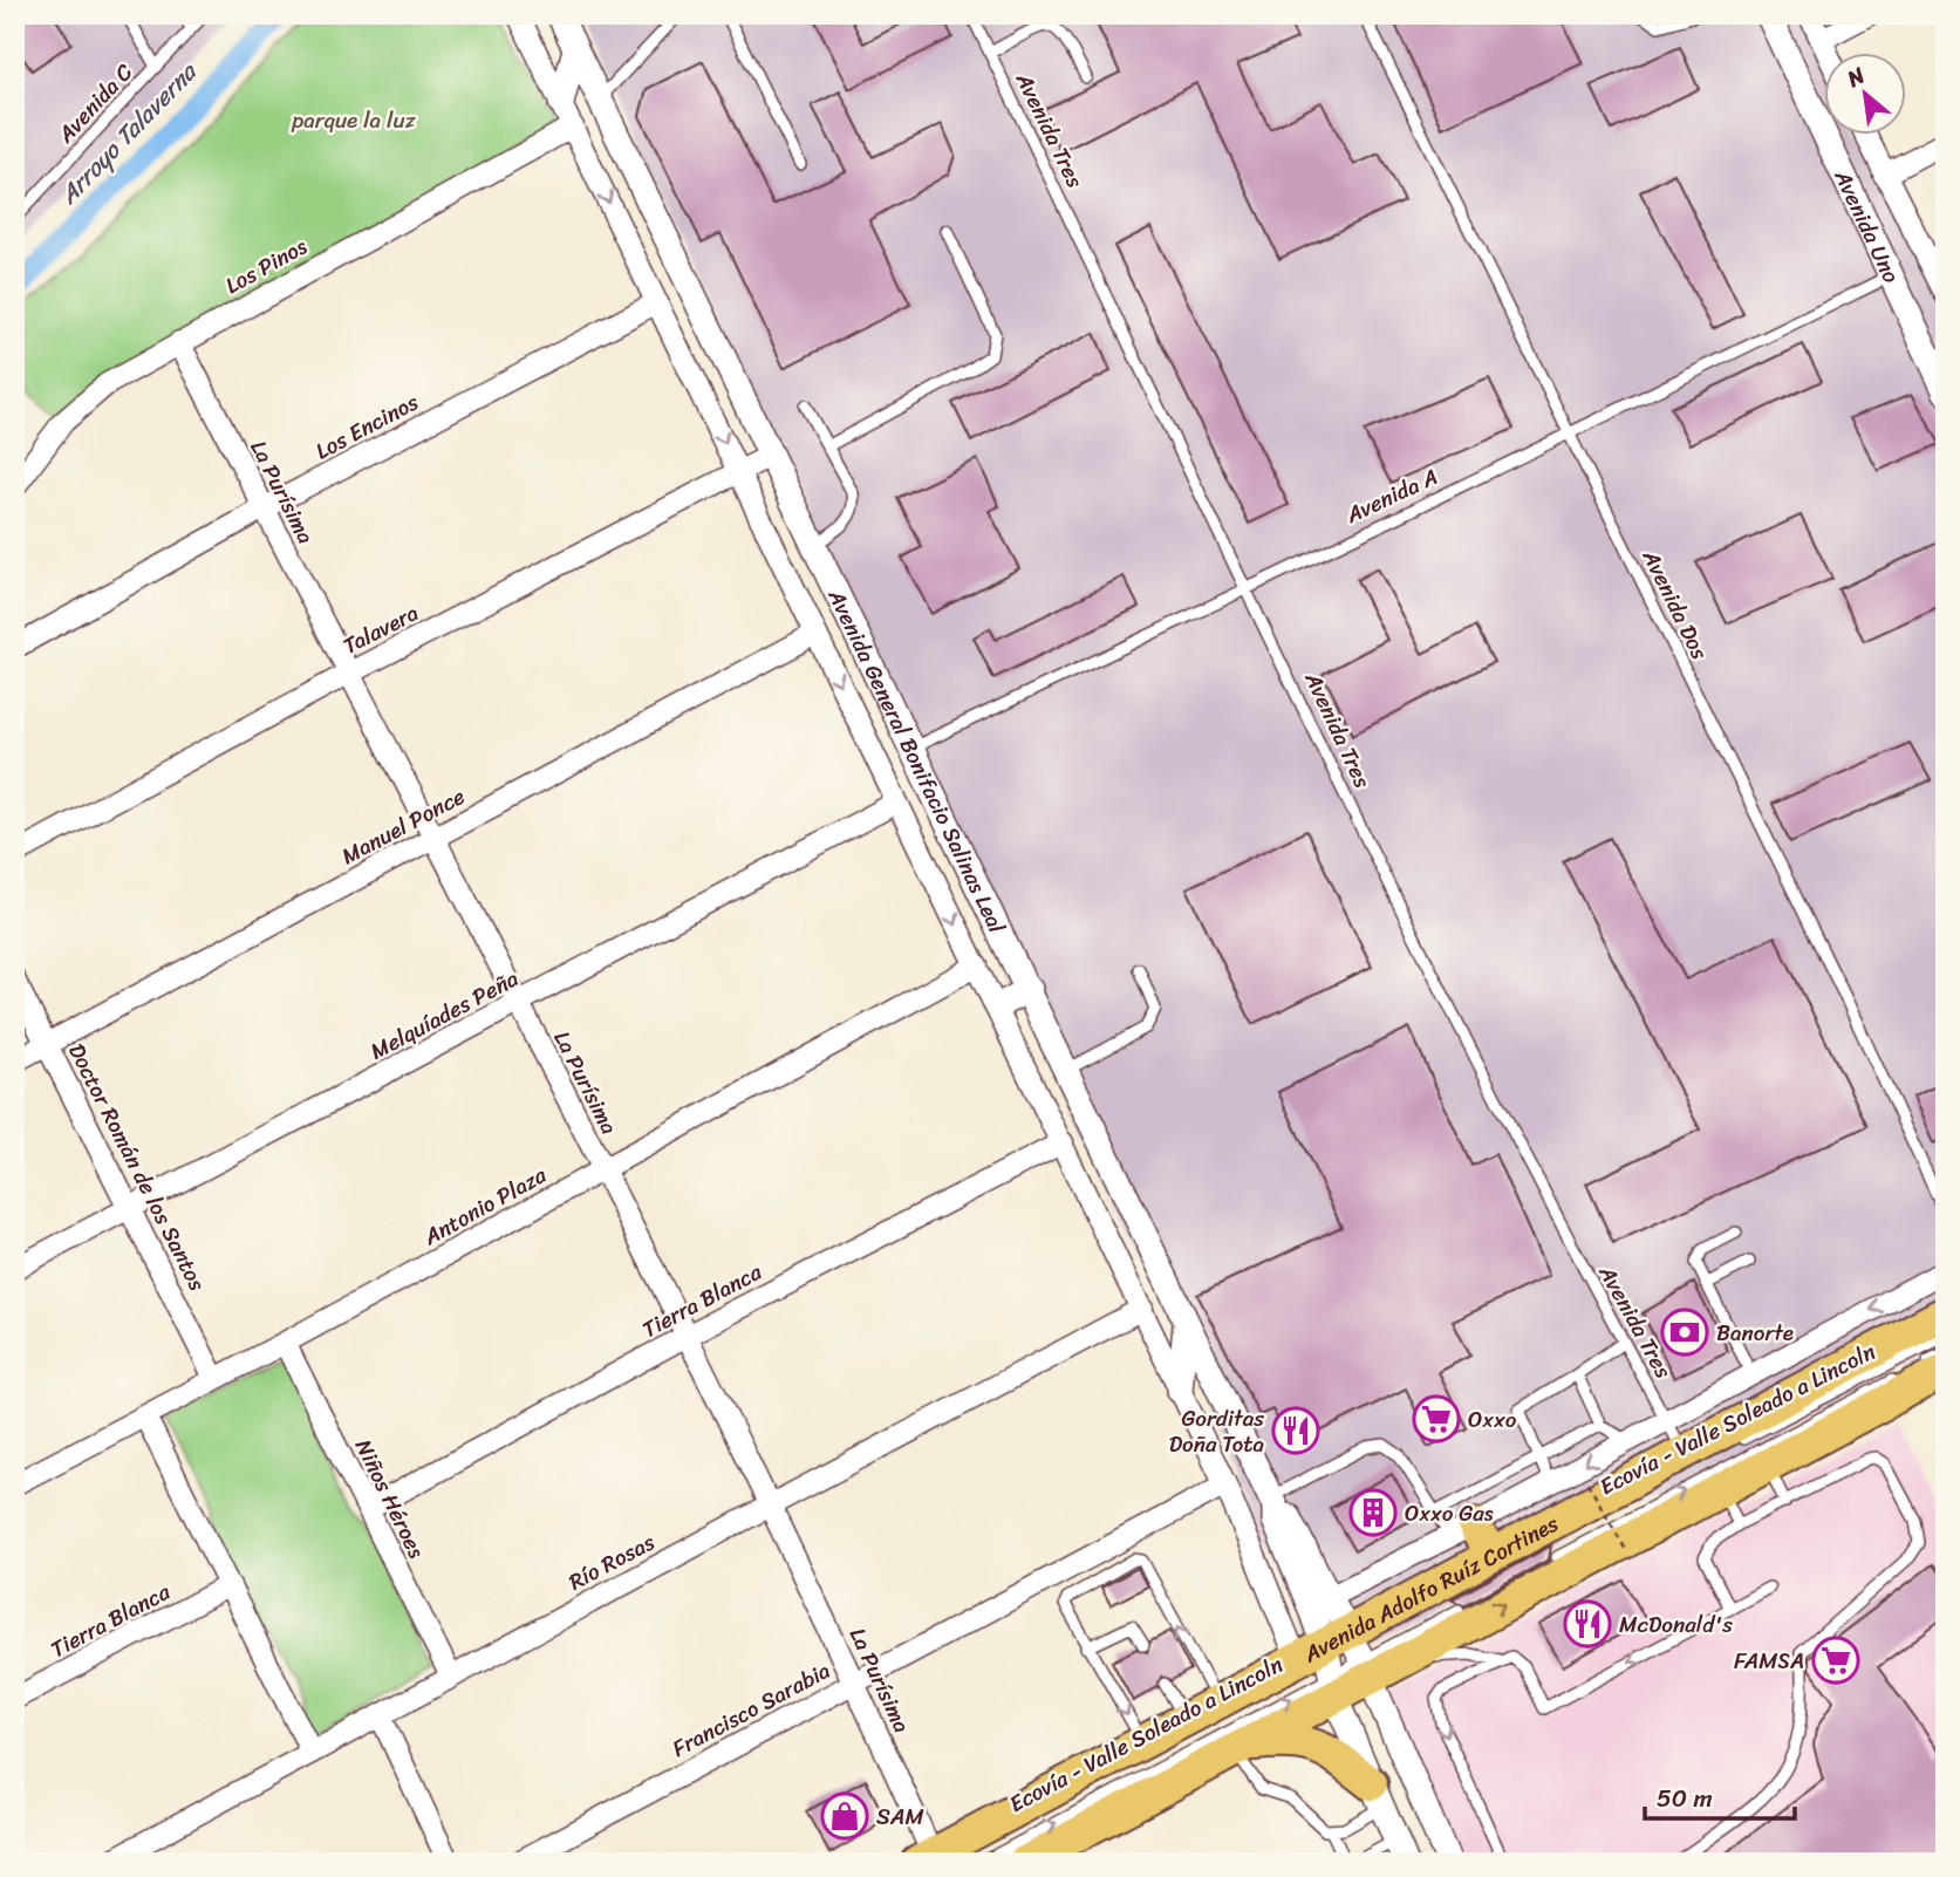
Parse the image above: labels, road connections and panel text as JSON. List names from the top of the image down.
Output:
{
  "streets": {
    "main road": ["Avenida Adolfo Ruíz Cortines"],
    "street": [
      "Avenida Uno",
      "Los Pinos",
      "Los Encinos",
      "La Purísima",
      "Talavera",
      "Avenida General Bonifacio Salinas Leal",
      "Manuel Ponce",
      "Melquíades Peña",
      "Doctor Román de los Santos",
      "Antonio Plaza",
      "Tierra Blanca",
      "Niños Héroes",
      "Río Rosas",
      "Francisco Sarabia"
    ],
    "lane": [
      "Avenida C",
      "Avenida Tres",
      "Avenida A",
      "Avenida Dos",
      "Ecovía - Valle Soleado a Lincoln"
    ]
  },
  "crossings": [
    ["Avenida Tres", "Avenida A"],
    ["Avenida Tres", "Avenida Adolfo Ruíz Cortines"],
    ["Avenida Uno", "Avenida A"],
    ["Los Pinos", "La Purísima"],
    ["Los Encinos", "La Purísima"],
    ["La Purísima", "Talavera"],
    ["La Purísima", "Manuel Ponce"],
    ["La Purísima", "Melquíades Peña"],
    ["La Purísima", "Antonio Plaza"],
    ["La Purísima", "Tierra Blanca"],
    ["La Purísima", "Río Rosas"],
    ["La Purísima", "Avenida Adolfo Ruíz Cortines"],
    ["La Purísima", "Francisco Sarabia"],
    ["Avenida A", "Avenida Dos"],
    ["Avenida A", "Avenida General Bonifacio Salinas Leal"],
    ["Talavera", "Avenida General Bonifacio Salinas Leal"],
    ["Avenida General Bonifacio Salinas Leal", "Avenida Adolfo Ruíz Cortines"],
    ["Manuel Ponce", "Doctor Román de los Santos"],
    ["Melquíades Peña", "Doctor Román de los Santos"],
    ["Doctor Román de los Santos", "Antonio Plaza"],
    ["Antonio Plaza", "Niños Héroes"],
    ["Tierra Blanca", "Niños Héroes"],
    ["Niños Héroes", "Río Rosas"]
  ],
  "water": ["Arroyo Talaverna"],
  "parks": ["parque la luz"],
  "places": {
    "bank": ["Banorte"],
    "supermarket": ["Oxxo", "FAMSA"],
    "restaurant": ["Gorditas Doña Tota", "McDonald's"],
    "building": ["Oxxo Gas"],
    "shop": ["SAM"]
  },
  "scale_bar": "50 m",
  "north": "top left"
}
